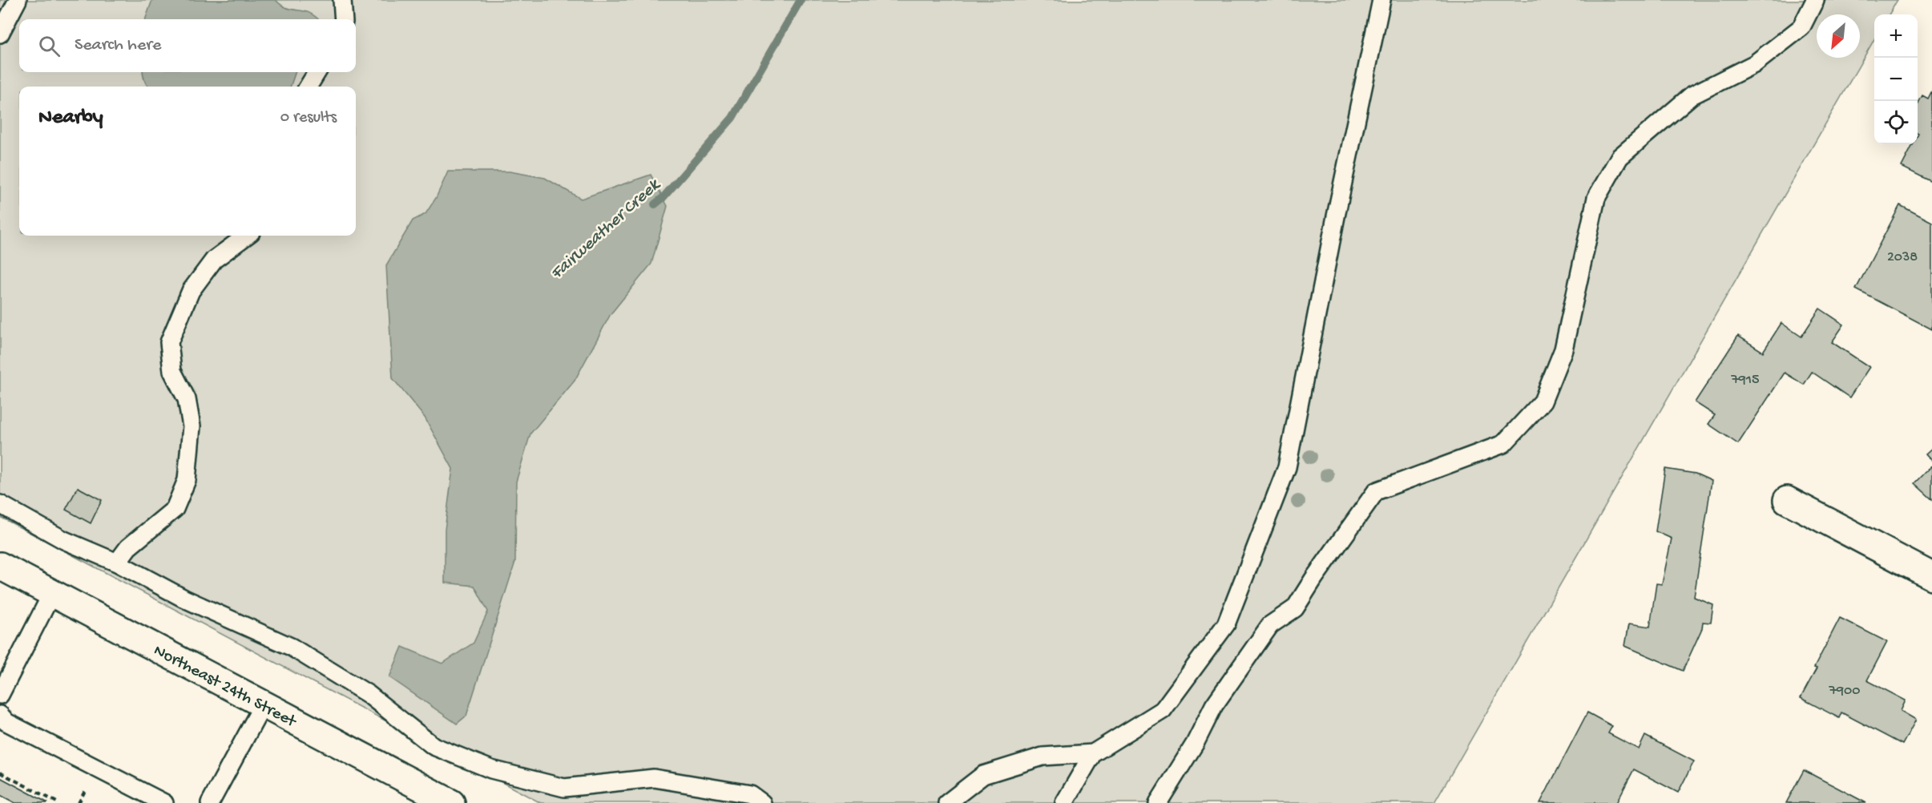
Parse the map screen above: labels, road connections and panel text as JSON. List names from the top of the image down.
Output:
{
  "streets": {
    "main road": ["Northeast 24th Street"]
  },
  "water": ["Fairweather Creek"],
  "house_numbers": ["2038", "7915", "7900"],
  "north": "bottom left",
  "page": {
    "map_buttons": ["+", "−"],
    "search": "Search here",
    "heading": ["Nearby", "0 results"]
  }
}
